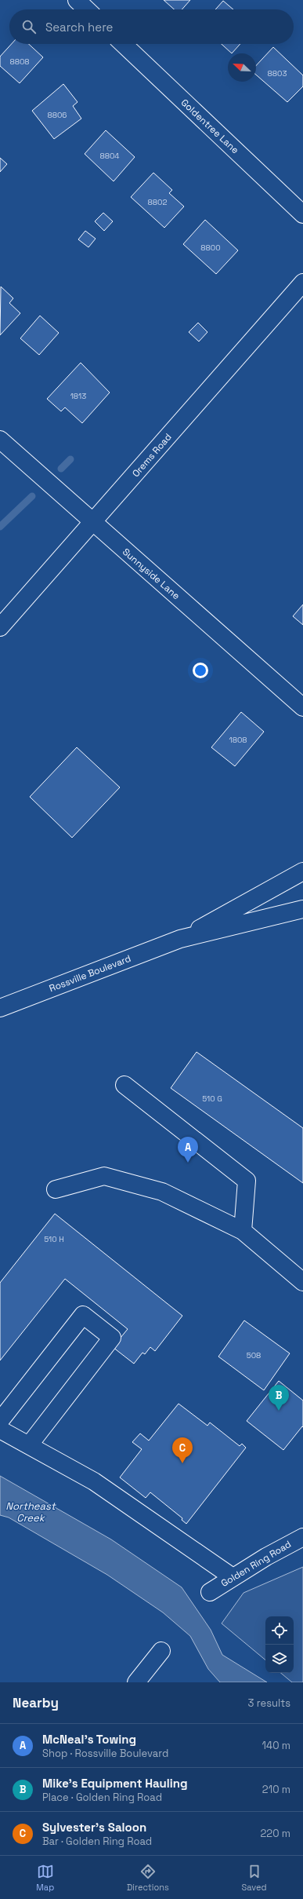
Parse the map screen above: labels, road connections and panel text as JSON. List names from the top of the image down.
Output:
{
  "streets": {
    "street": [
      "Goldentree Lane",
      "Orems Road",
      "Sunnyside Lane",
      "Rossville Boulevard",
      "Golden Ring Road"
    ]
  },
  "crossings": [
    ["Orems Road", "Sunnyside Lane"]
  ],
  "water": ["Northeast Creek"],
  "house_numbers": [
    "8808",
    "8803",
    "8806",
    "8804",
    "8802",
    "8800",
    "1813",
    "1808",
    "510 G",
    "510 H",
    "508"
  ],
  "north": "top left",
  "page": {
    "search": "Search here",
    "pins": ["A", "B", "C"],
    "heading": ["Nearby", "3 results"],
    "list": [
      {
        "mark": "A",
        "name": "McNeal’s Towing",
        "note": "Shop · Rossville Boulevard",
        "value": "140 m"
      },
      {
        "mark": "B",
        "name": "Mike's Equipment Hauling",
        "note": "Place · Golden Ring Road",
        "value": "210 m"
      },
      {
        "mark": "C",
        "name": "Sylvester's Saloon",
        "note": "Bar · Golden Ring Road",
        "value": "220 m"
      }
    ],
    "nav": ["Map", "Directions", "Saved"]
  }
}
